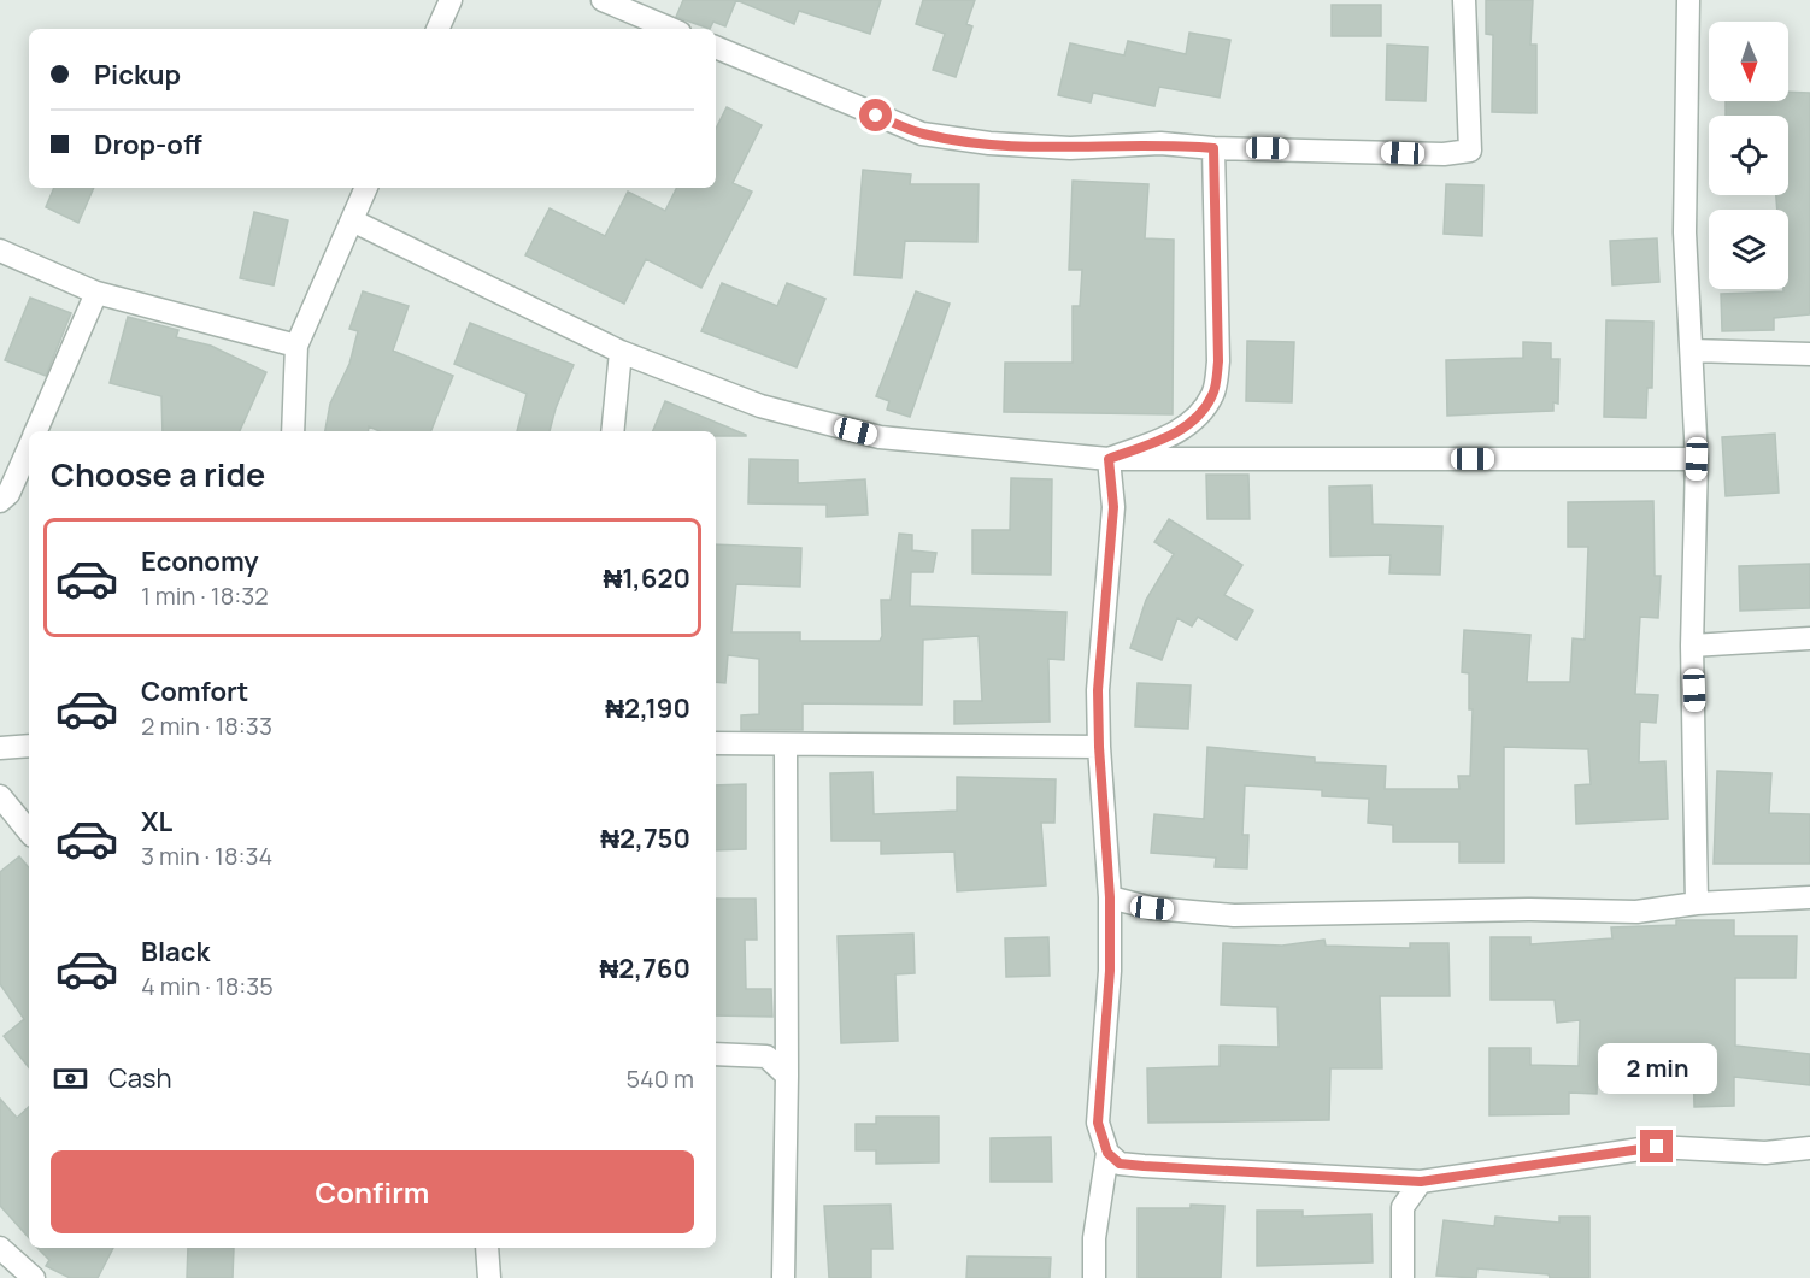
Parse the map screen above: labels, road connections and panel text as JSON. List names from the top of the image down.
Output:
{
  "north": "bottom",
  "page": {
    "banner": ["Pickup", "Drop-off"],
    "heading": "Choose a ride",
    "list": [
      {
        "name": "Economy",
        "note": "1 min · 18:32",
        "value": "₦1,620"
      },
      {
        "name": "Comfort",
        "note": "2 min · 18:33",
        "value": "₦2,190"
      },
      {
        "name": "XL",
        "note": "3 min · 18:34",
        "value": "₦2,750"
      },
      {
        "name": "Black",
        "note": "4 min · 18:35",
        "value": "₦2,760"
      }
    ],
    "pay": ["Cash", "540 m"],
    "bubble": "2 min",
    "buttons": "Confirm"
  }
}
